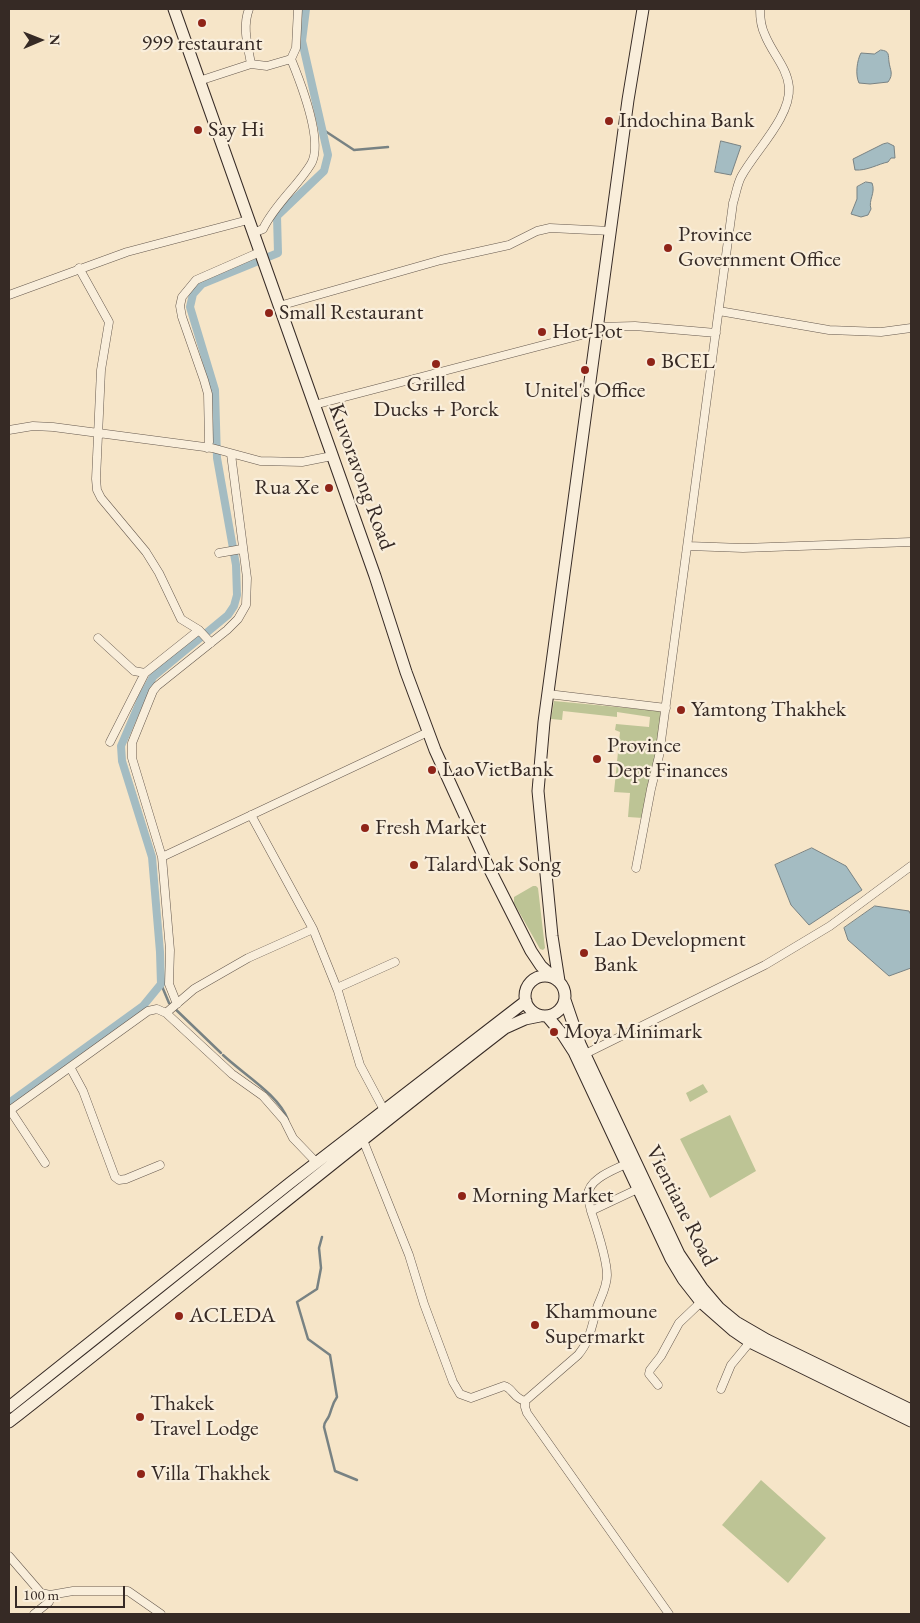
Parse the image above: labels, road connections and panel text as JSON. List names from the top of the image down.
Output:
{
  "streets": {
    "main road": ["Kuvoravong Road", "Vientiane Road"]
  },
  "crossings": [
    ["Kuvoravong Road", "Vientiane Road"]
  ],
  "places": [
    "999 restaurant",
    "Indochina Bank",
    "Say Hi",
    "Province Government Office",
    "Small Restaurant",
    "Hot-Pot",
    "BCEL",
    "Grilled Ducks + Porck",
    "Unitel's Office",
    "Rua Xe",
    "Yamtong Thakhek",
    "Province Dept Finances",
    "LaoVietBank",
    "Fresh Market",
    "Talard Lak Song",
    "Lao Development Bank",
    "Moya Minimark",
    "Morning Market",
    "ACLEDA",
    "Khammoune Supermarkt",
    "Thakek Travel Lodge",
    "Villa Thakhek"
  ],
  "scale_bar": "100 m",
  "north": "right"
}
